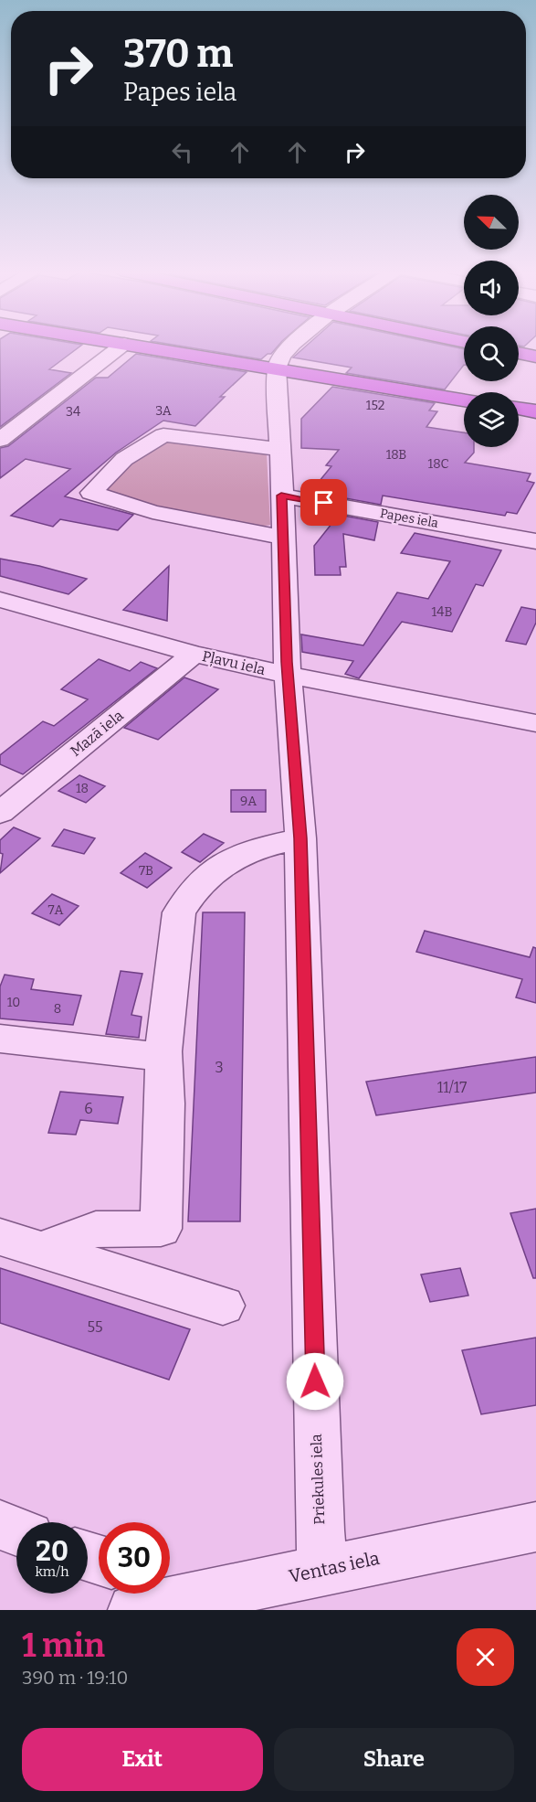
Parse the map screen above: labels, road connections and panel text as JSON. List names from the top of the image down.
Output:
{
  "streets": {
    "street": [
      "Papes iela",
      "Pļavu iela",
      "Mazā iela",
      "Priekules iela",
      "Ventas iela"
    ]
  },
  "crossings": [
    ["Papes iela", "Priekules iela"],
    ["Pļavu iela", "Mazā iela"],
    ["Pļavu iela", "Priekules iela"],
    ["Priekules iela", "Ventas iela"]
  ],
  "house_numbers": [
    "152",
    "3A",
    "34",
    "18B",
    "18C",
    "14B",
    "18",
    "9A",
    "7B",
    "7A",
    "10",
    "8",
    "3",
    "11/17",
    "6",
    "55"
  ],
  "north": "top left",
  "page": {
    "turn": ["370 m", "Papes iela"],
    "speed": "20 km/h",
    "limit": "30",
    "heading": ["1 min", "390 m · 19:10"],
    "buttons": ["Exit", "Share"]
  }
}
